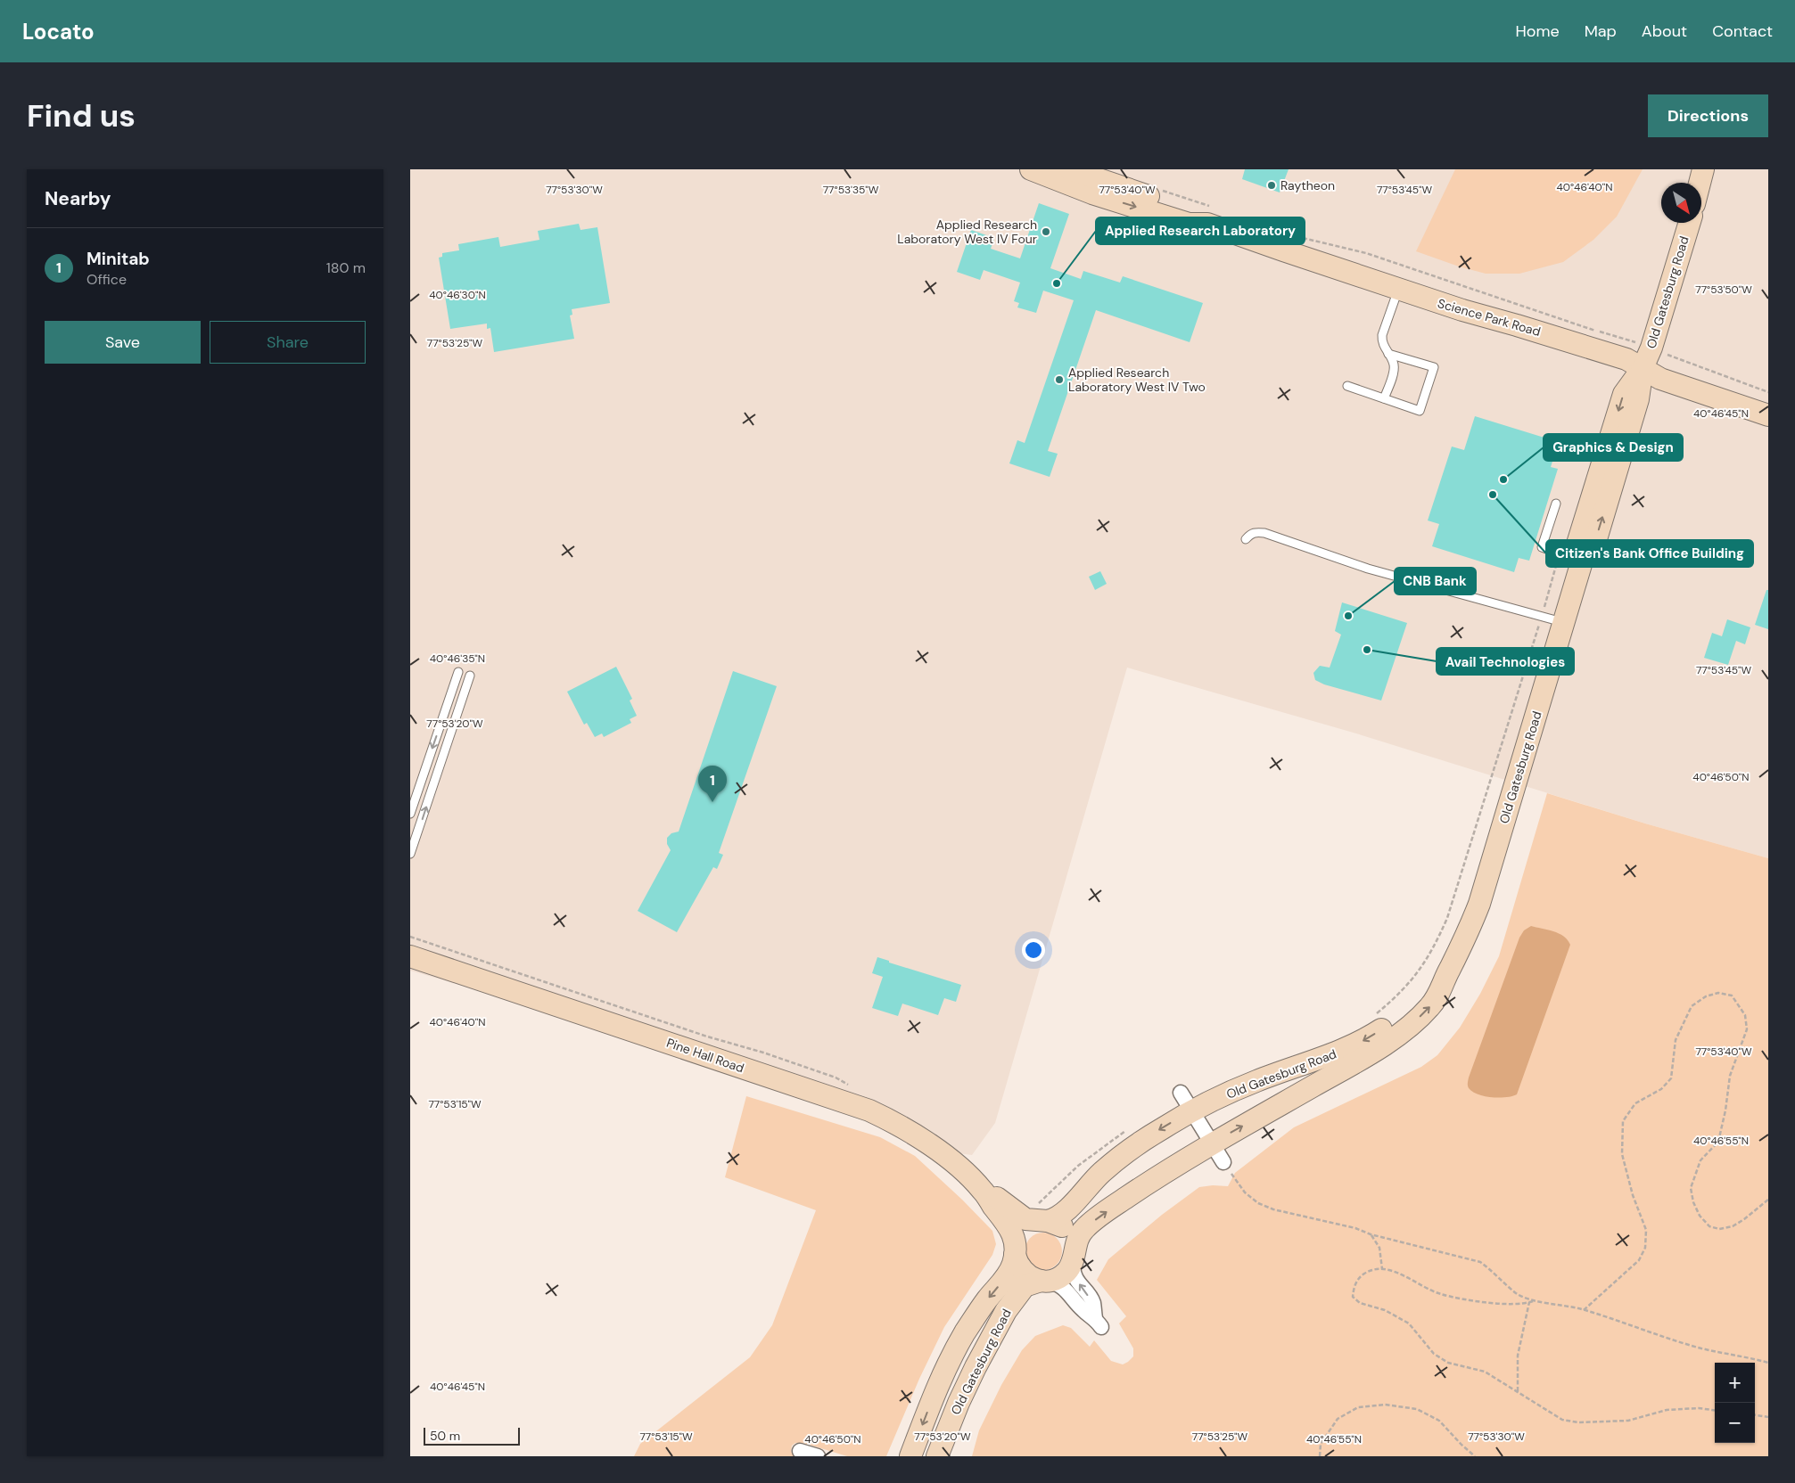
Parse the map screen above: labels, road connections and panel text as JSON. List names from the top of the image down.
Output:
{
  "streets": {
    "street": ["Old Gatesburg Road", "Science Park Road", "Pine Hall Road"]
  },
  "crossings": [
    ["Old Gatesburg Road", "Science Park Road"],
    ["Old Gatesburg Road", "Pine Hall Road"]
  ],
  "places": [
    "Raytheon",
    "Applied Research Laboratory West IV Four",
    "Applied Research Laboratory",
    "Applied Research Laboratory West IV Two",
    "Graphics & Design",
    "Citizen's Bank Office Building",
    "CNB Bank",
    "Avail Technologies"
  ],
  "scale_bar": "50 m",
  "north": "bottom right",
  "page": {
    "header": "Locato",
    "nav": [
      "Home",
      "Map",
      "About",
      "Contact"
    ],
    "buttons": [
      "Directions",
      ["Save", "Share"]
    ],
    "title": "Find us",
    "heading": "Nearby",
    "list": [
      {
        "mark": "1",
        "name": "Minitab",
        "note": "Office",
        "value": "180 m"
      }
    ],
    "pins": "1",
    "map_buttons": ["+", "−"],
    "scale": "50 m"
  },
  "coordinates": [
    "40°46'40\"N",
    "77°53'30\"W",
    "77°53'35\"W",
    "77°53'40\"W",
    "77°53'45\"W",
    "77°53'50\"W",
    "40°46'30\"N",
    "77°53'25\"W",
    "40°46'45\"N",
    "40°46'35\"N",
    "77°53'20\"W",
    "40°46'50\"N",
    "77°53'15\"W",
    "40°46'55\"N"
  ]
}
